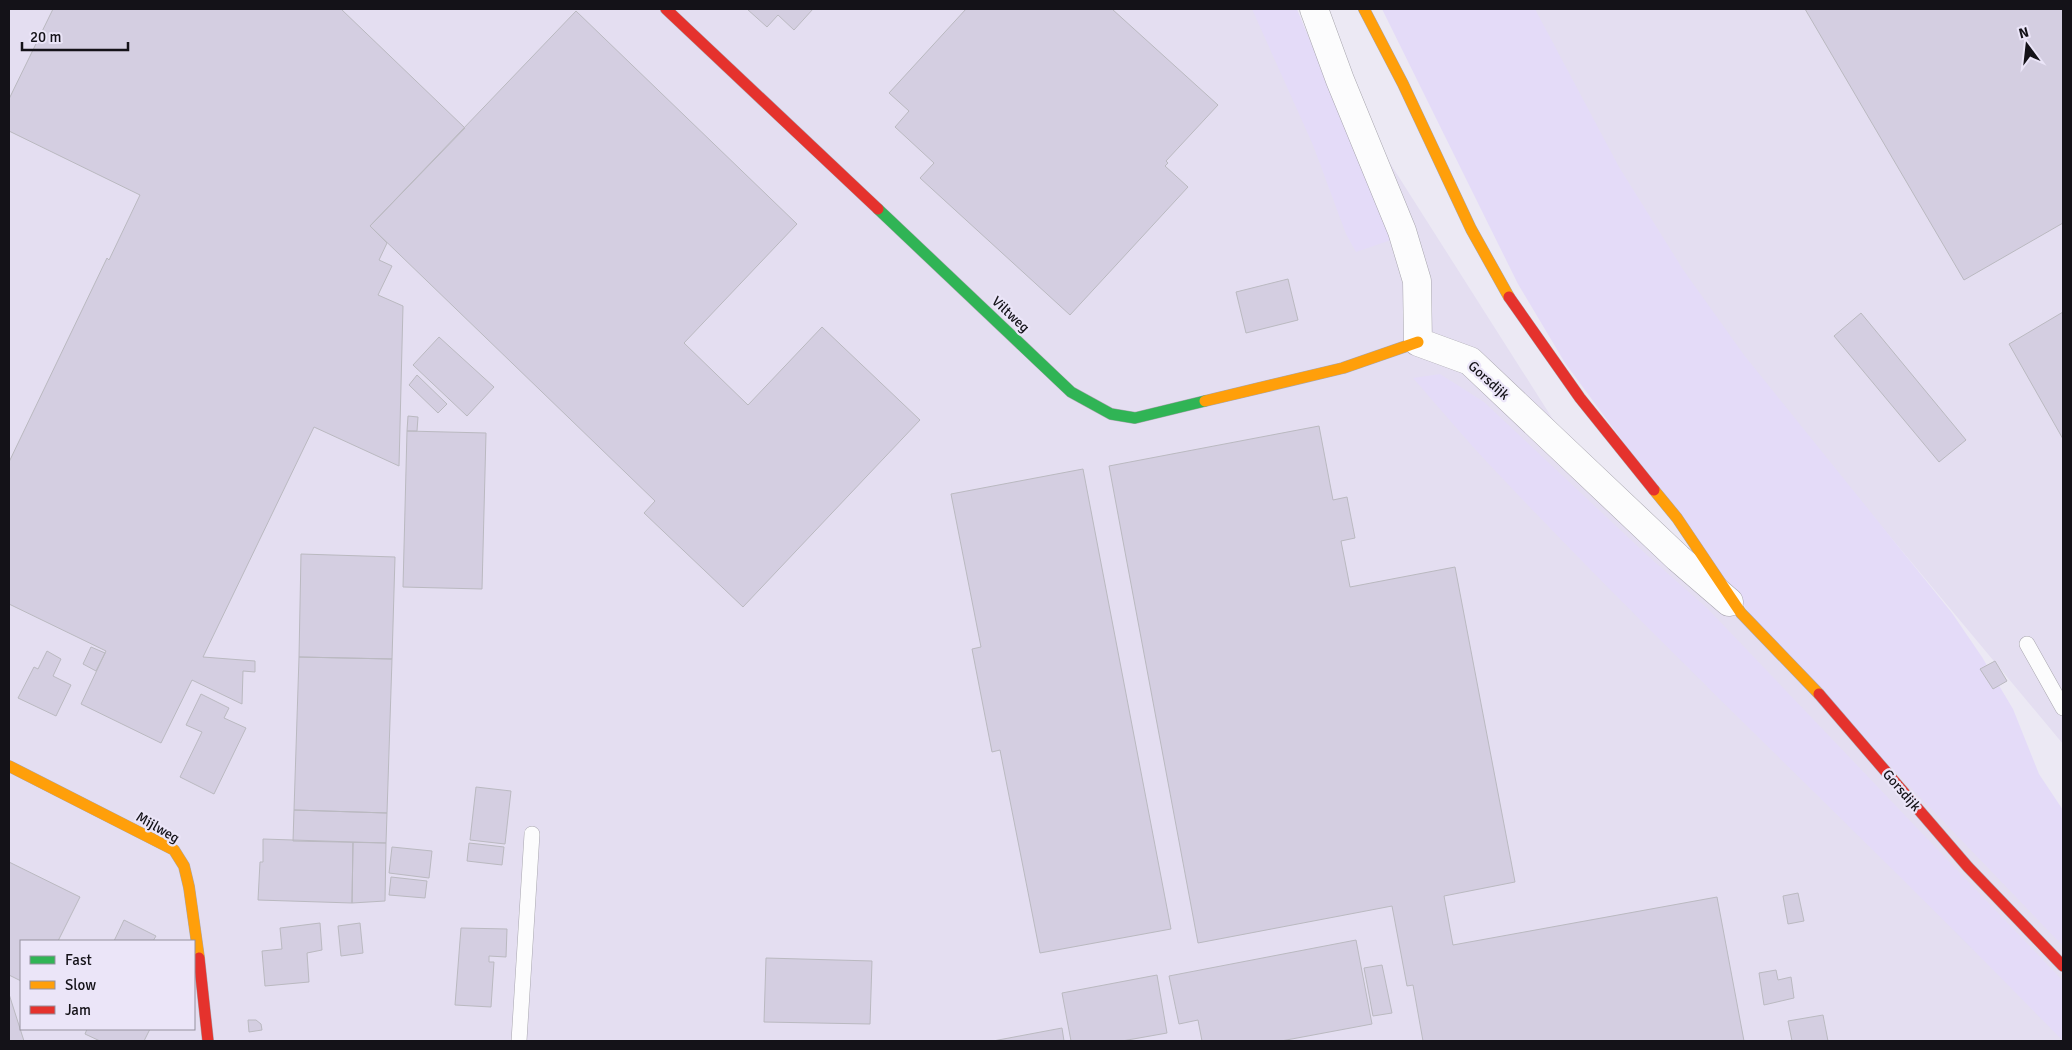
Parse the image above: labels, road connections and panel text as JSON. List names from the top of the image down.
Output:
{
  "streets": {
    "street": ["Viltweg", "Gorsdijk", "Mijlweg"]
  },
  "crossings": [
    ["Viltweg", "Gorsdijk"]
  ],
  "legend": ["Fast", "Slow", "Jam"],
  "scale_bar": "20 m",
  "north": "top"
}
